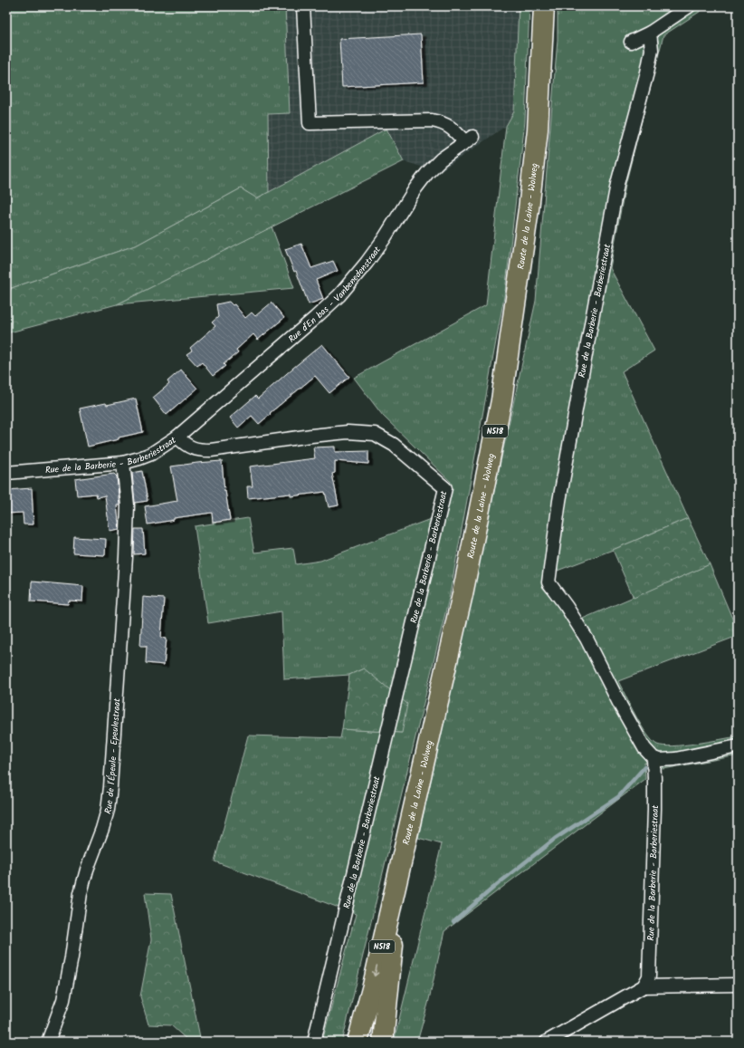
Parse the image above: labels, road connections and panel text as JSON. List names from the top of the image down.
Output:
{
  "streets": {
    "highway": ["Route de la Laine - Wolweg", "N518"],
    "street": ["Rue d'En bas - Vanbenedenstraat", "Rue de la Barberie - Barberiestraat", "Rue de l'Épeule - Epeulestraat"]
  },
  "crossings": [
    ["Rue d'En bas - Vanbenedenstraat", "Rue de la Barberie - Barberiestraat"],
    ["Rue de la Barberie - Barberiestraat", "Rue de l'Épeule - Epeulestraat"]
  ]
}
